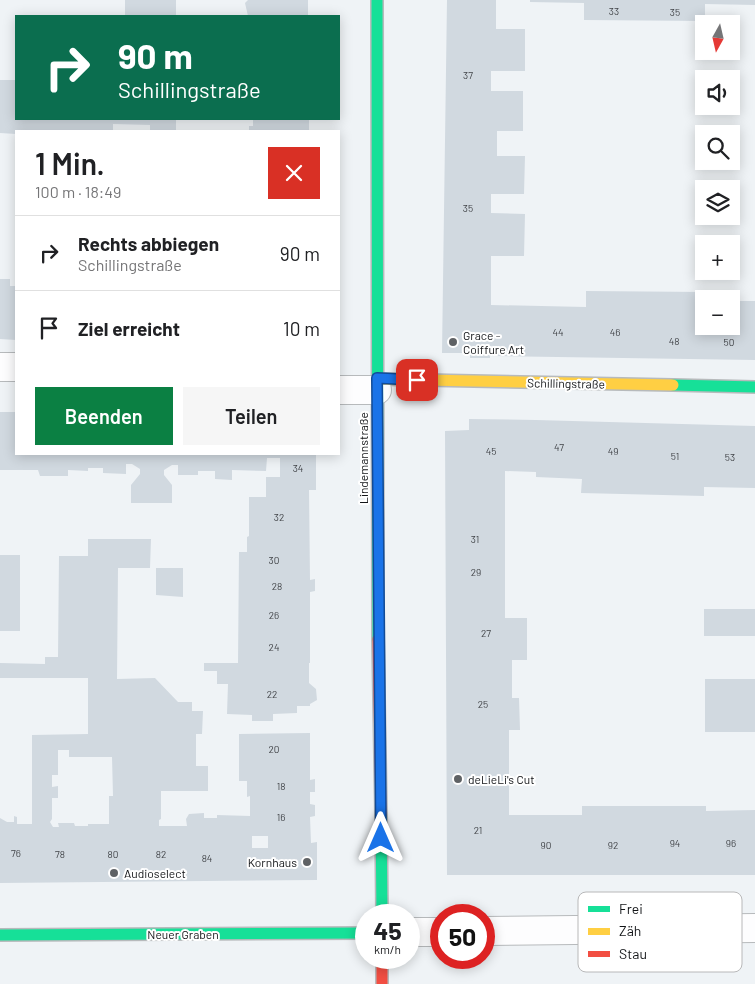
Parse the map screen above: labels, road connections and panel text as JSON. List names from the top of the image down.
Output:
{
  "streets": {
    "main road": ["Schillingstraße", "Lindemannstraße", "Neuer Graben"]
  },
  "crossings": [
    ["Schillingstraße", "Lindemannstraße"]
  ],
  "places": [
    "Grace - Coiffure Art",
    "deLieLi's Cut",
    "Kornhaus",
    "Audioselect"
  ],
  "house_numbers": [
    "33",
    "35",
    "37",
    "35",
    "44",
    "46",
    "48",
    "50",
    "47",
    "45",
    "49",
    "51",
    "53",
    "34",
    "32",
    "31",
    "30",
    "29",
    "28",
    "26",
    "27",
    "24",
    "22",
    "25",
    "20",
    "18",
    "16",
    "21",
    "94",
    "96",
    "90",
    "92",
    "76",
    "78",
    "80",
    "82",
    "84"
  ],
  "legend": ["Frei", "Zäh", "Stau"],
  "north": "bottom",
  "page": {
    "map_buttons": ["+", "−"],
    "turn": ["90 m", "Schillingstraße"],
    "heading": ["1 Min.", "100 m · 18:49"],
    "list": [
      {
        "name": "Rechts abbiegen",
        "note": "Schillingstraße",
        "value": "90 m"
      },
      {
        "name": "Ziel erreicht",
        "value": "10 m"
      }
    ],
    "buttons": ["Beenden", "Teilen"],
    "speed": "45 km/h",
    "limit": "50"
  }
}
